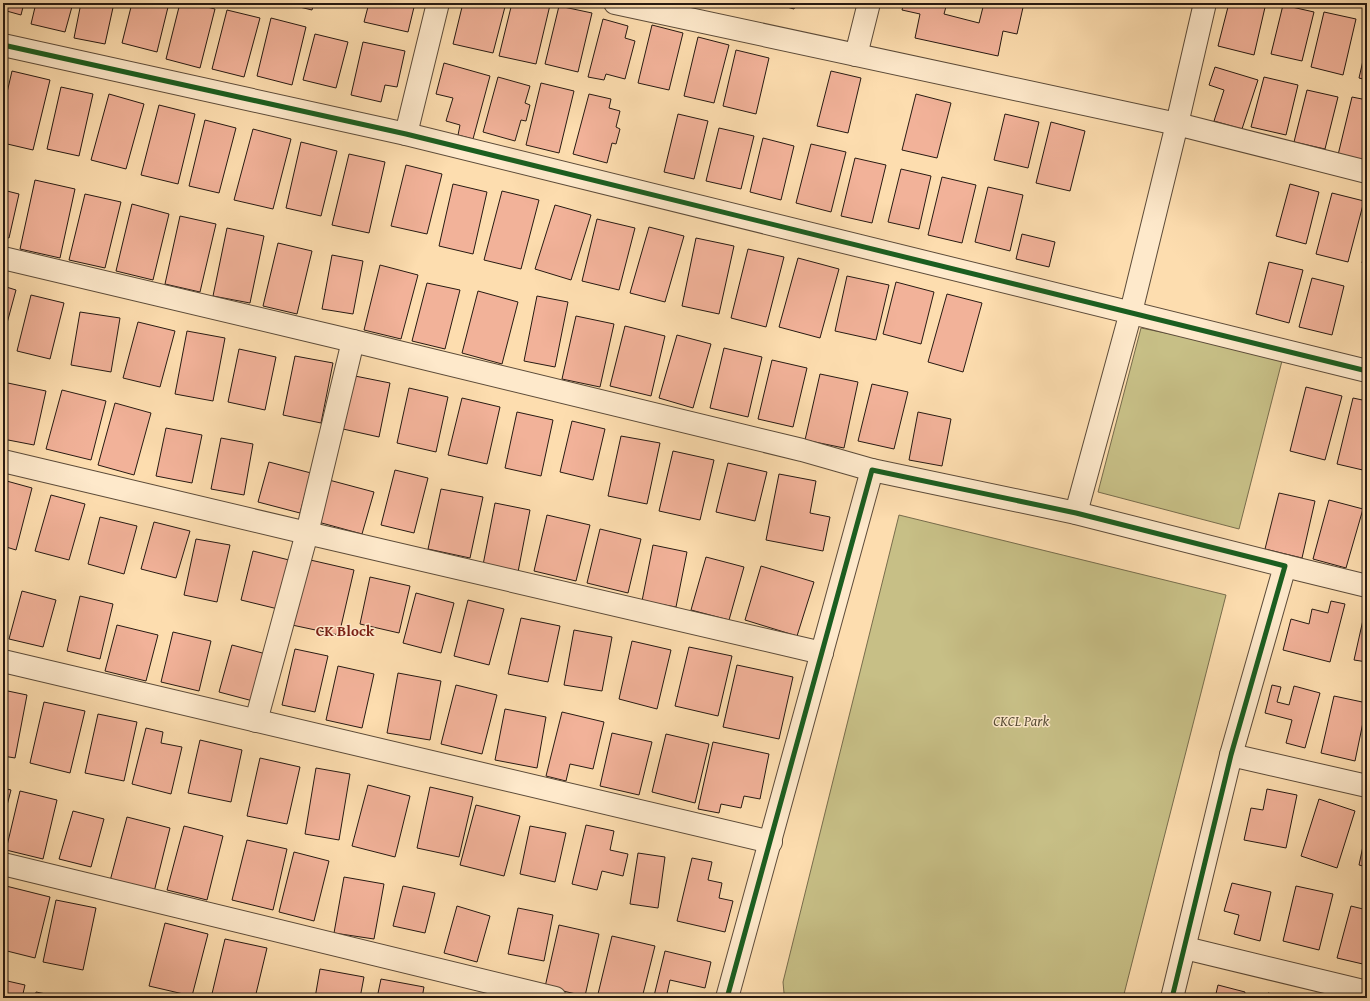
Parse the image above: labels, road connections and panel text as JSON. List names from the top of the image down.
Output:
{
  "districts": ["CK Block"],
  "parks": ["CKCL Park"]
}
